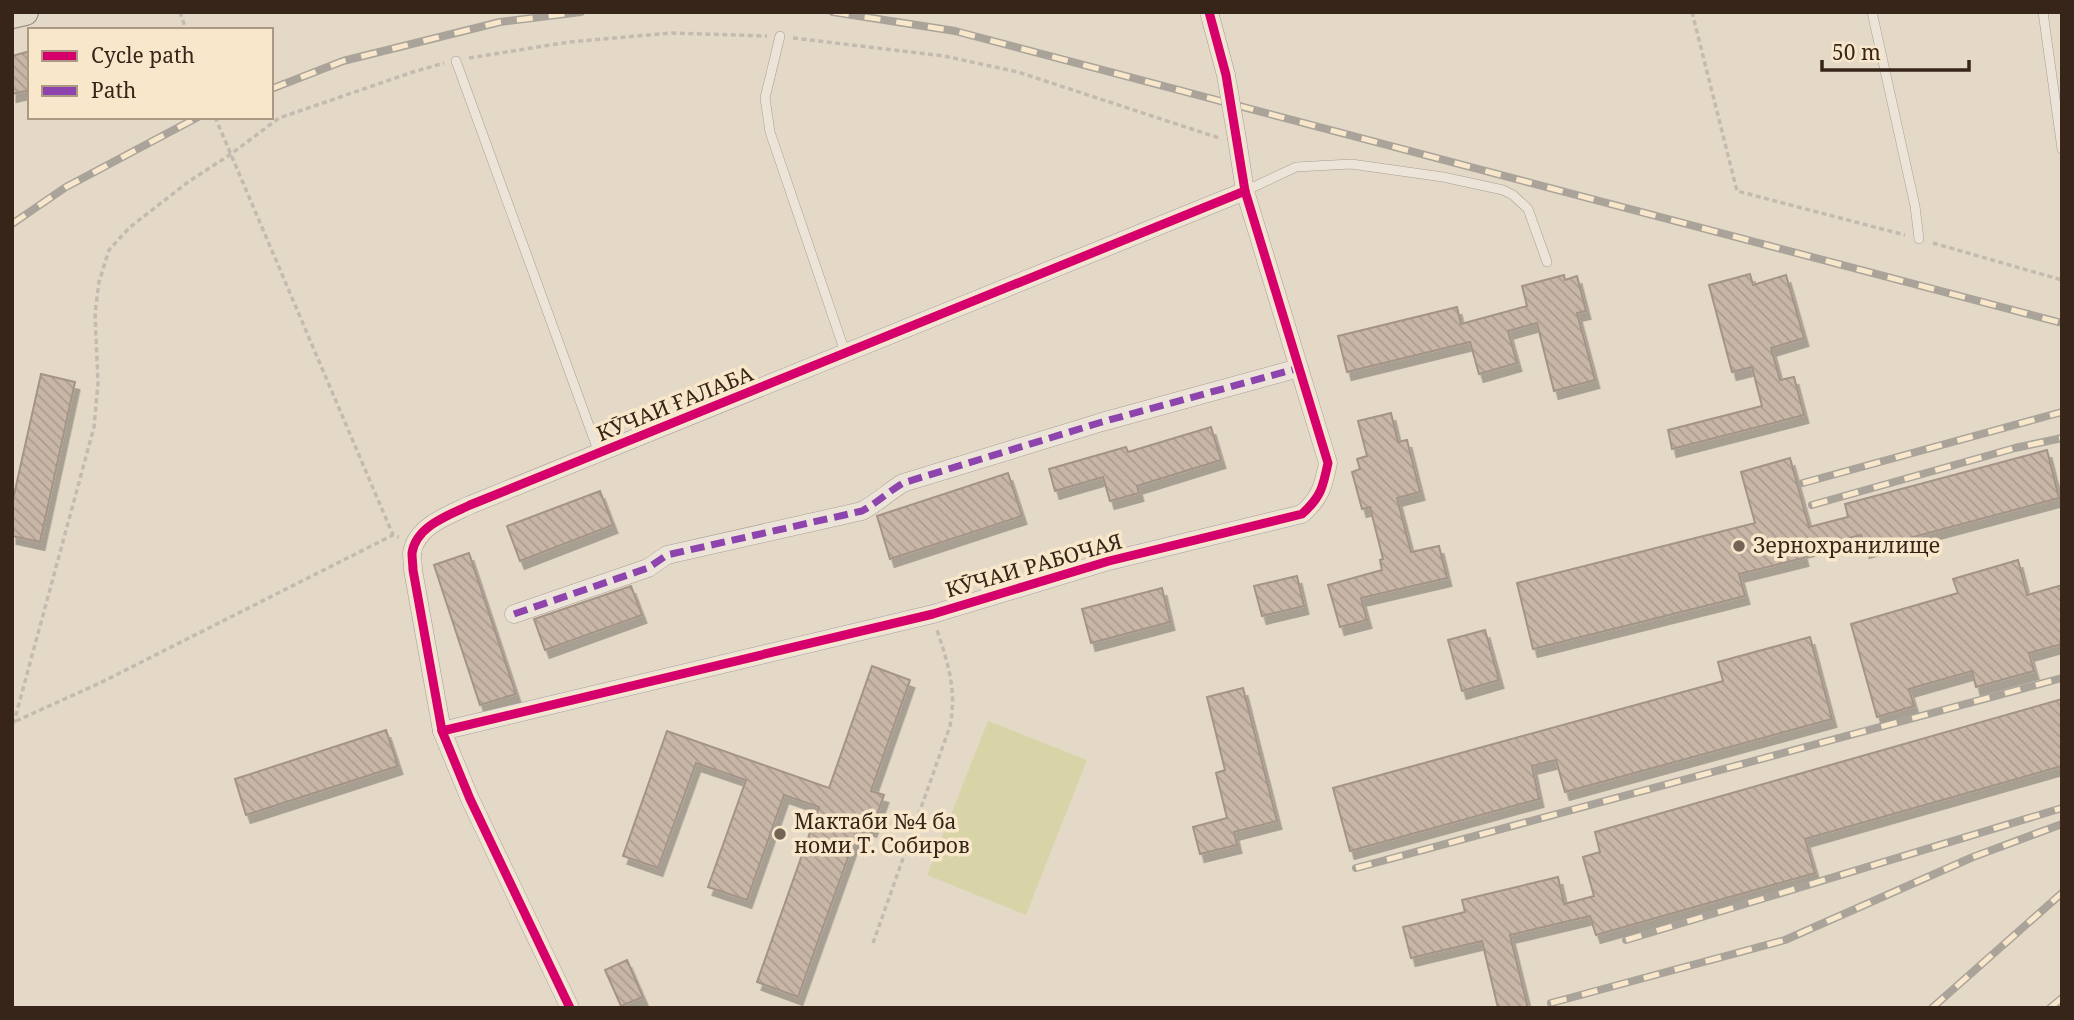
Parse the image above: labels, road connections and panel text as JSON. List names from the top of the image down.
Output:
{
  "streets": {
    "street": ["КӮЧАИ ҒАЛАБА", "КӮЧАИ РАБОЧАЯ"]
  },
  "crossings": [
    ["КӮЧАИ ҒАЛАБА", "КӮЧАИ РАБОЧАЯ"]
  ],
  "places": ["Зернохранилище", "Мактаби №4 ба номи Т. Собиров"],
  "legend": ["Cycle path", "Path"],
  "scale_bar": "50 m"
}
